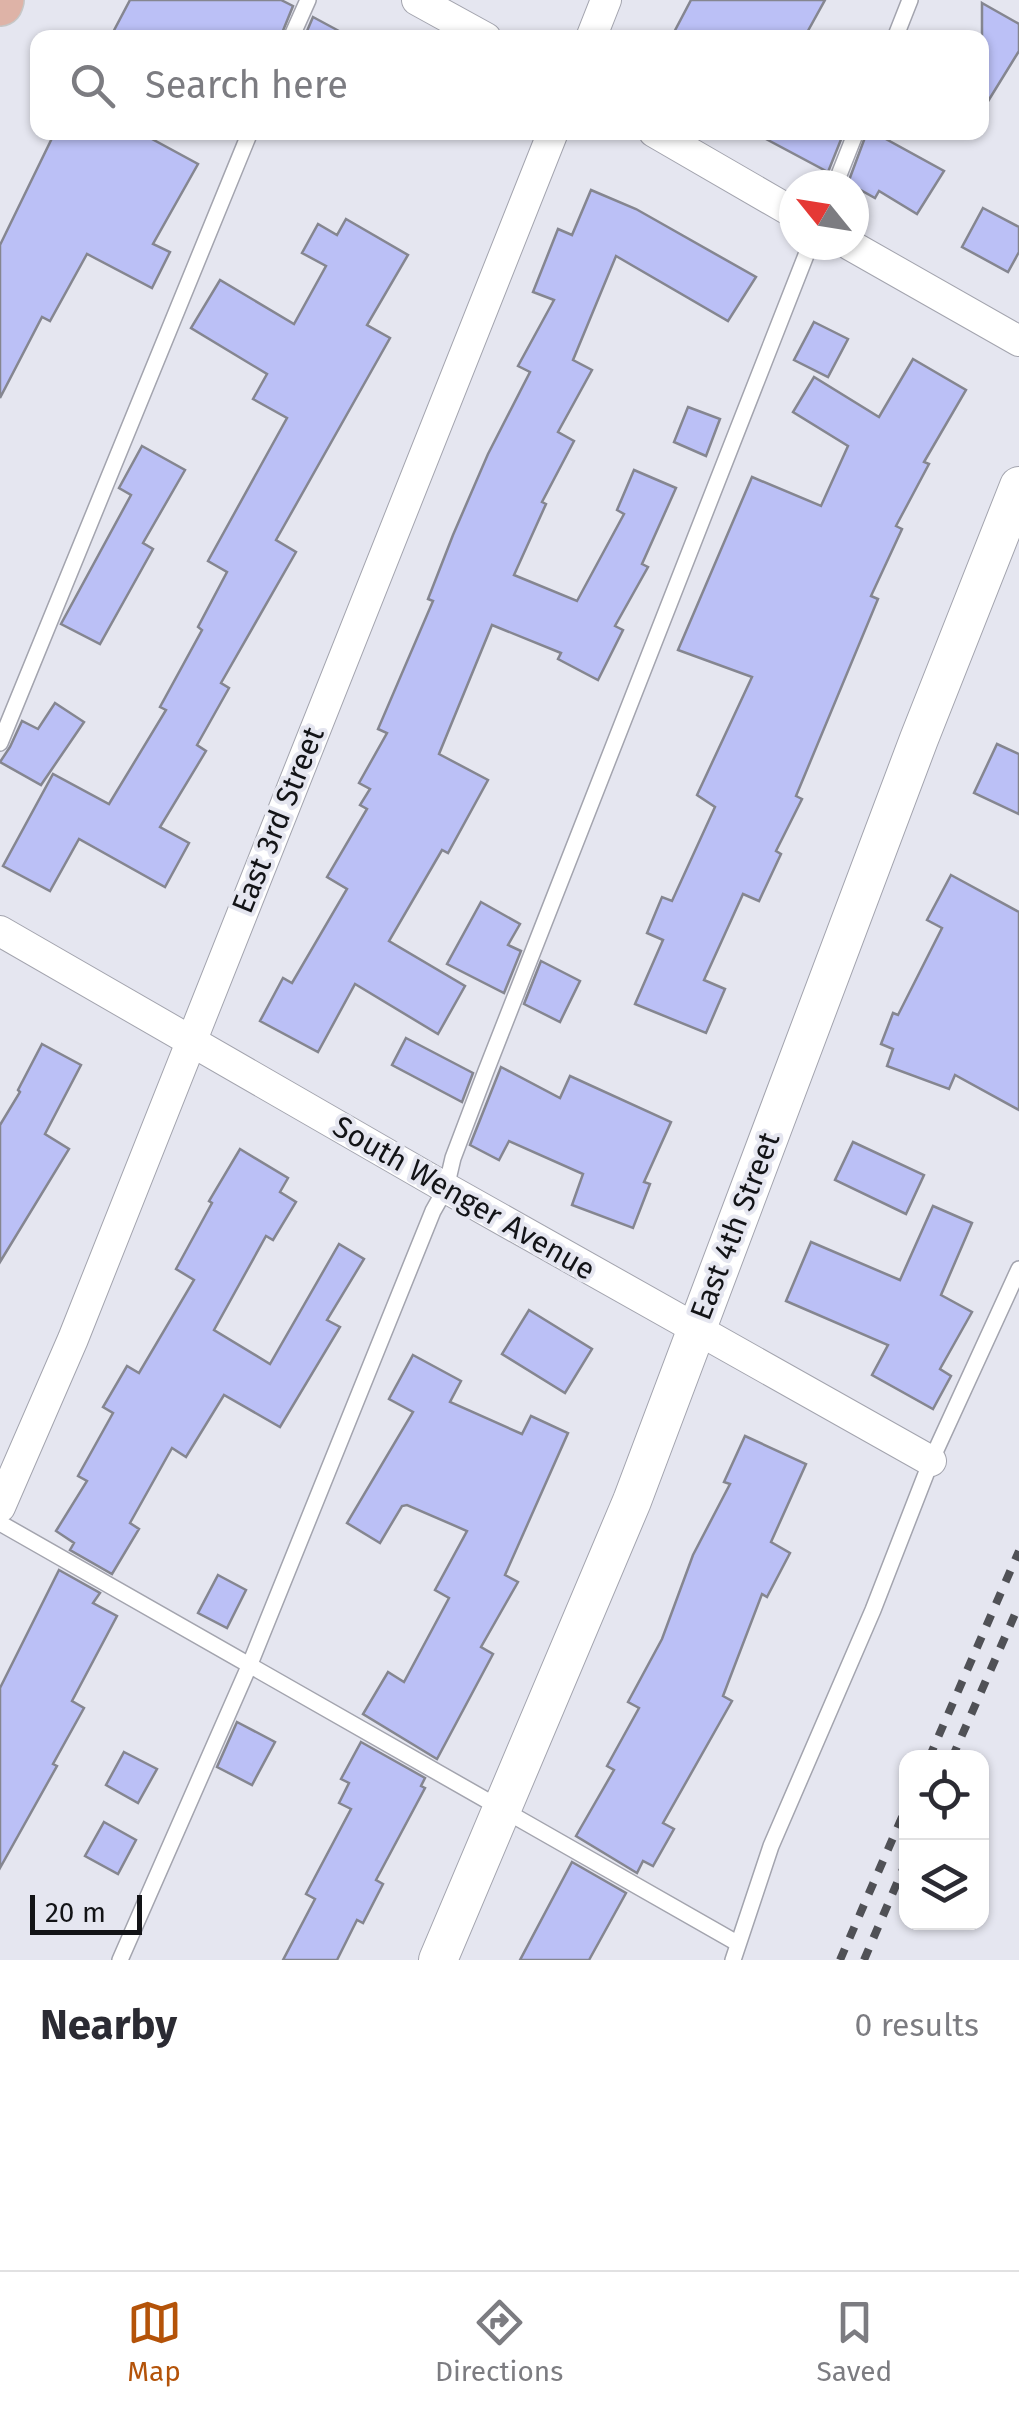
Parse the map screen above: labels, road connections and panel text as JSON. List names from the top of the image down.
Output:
{
  "streets": {
    "street": ["East 3rd Street", "South Wenger Avenue", "East 4th Street"]
  },
  "crossings": [
    ["East 3rd Street", "South Wenger Avenue"],
    ["South Wenger Avenue", "East 4th Street"]
  ],
  "scale_bar": "20 m",
  "north": "top left",
  "page": {
    "search": "Search here",
    "scale": "20 m",
    "heading": ["Nearby", "0 results"],
    "nav": ["Map", "Directions", "Saved"]
  }
}
